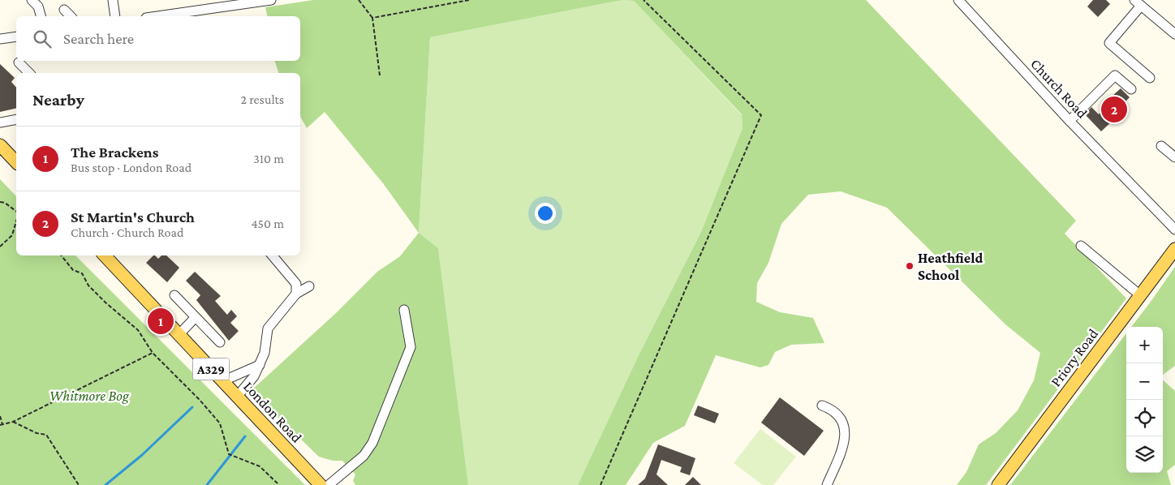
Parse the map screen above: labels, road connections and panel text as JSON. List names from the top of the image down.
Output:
{
  "streets": {
    "main road": ["Priory Road", "A329", "London Road"],
    "street": ["Church Road"]
  },
  "parks": ["Whitmore Bog"],
  "places": ["Heathfield School"],
  "page": {
    "search": "Search here",
    "heading": ["Nearby", "2 results"],
    "pins": ["2", "1"],
    "list": [
      {
        "mark": "1",
        "name": "The Brackens",
        "note": "Bus stop · London Road",
        "value": "310 m"
      },
      {
        "mark": "2",
        "name": "St Martin's Church",
        "note": "Church · Church Road",
        "value": "450 m"
      }
    ],
    "map_buttons": ["+", "−"]
  }
}
